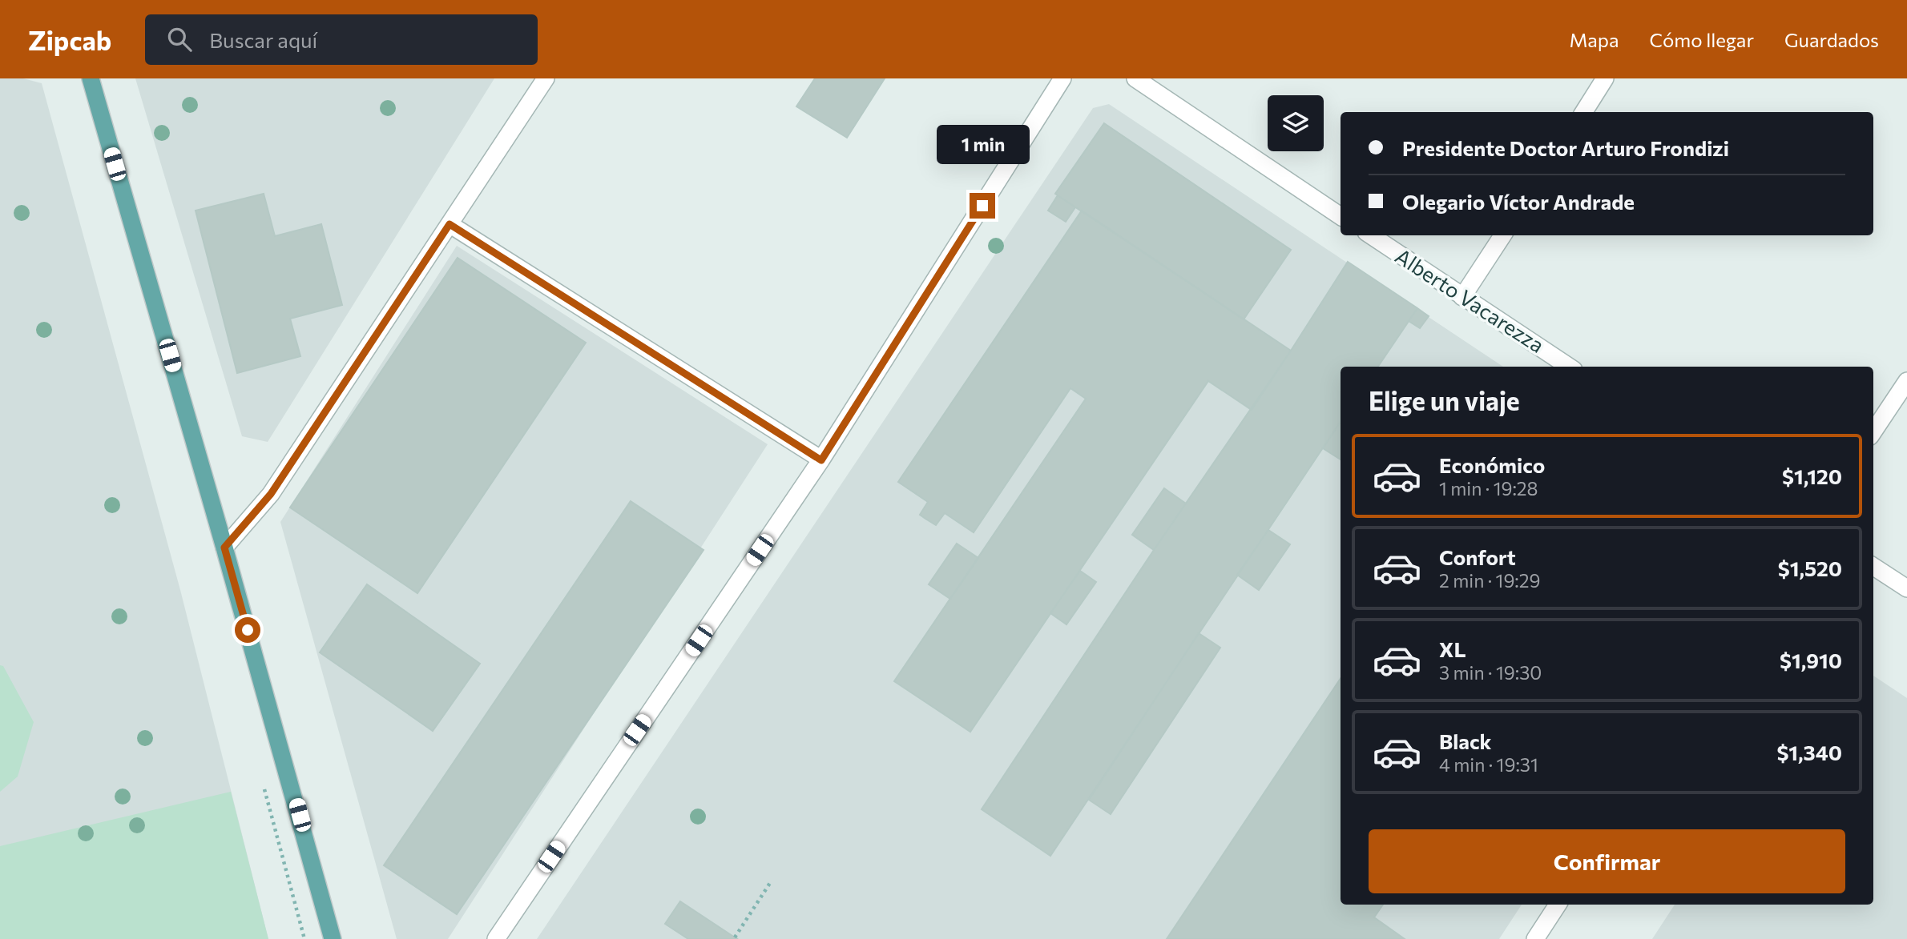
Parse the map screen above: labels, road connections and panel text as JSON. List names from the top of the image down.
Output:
{
  "streets": {
    "street": ["Alberto Vacarezza"]
  },
  "page": {
    "header": "Zipcab",
    "search": "Buscar aquí",
    "nav": ["Mapa", "Cómo llegar", "Guardados"],
    "banner": ["Presidente Doctor Arturo Frondizi", "Olegario Víctor Andrade"],
    "bubble": "1 min",
    "heading": "Elige un viaje",
    "list": [
      {
        "name": "Económico",
        "note": "1 min · 19:28",
        "value": "$1,120"
      },
      {
        "name": "Confort",
        "note": "2 min · 19:29",
        "value": "$1,520"
      },
      {
        "name": "XL",
        "note": "3 min · 19:30",
        "value": "$1,910"
      },
      {
        "name": "Black",
        "note": "4 min · 19:31",
        "value": "$1,340"
      }
    ],
    "buttons": "Confirmar"
  }
}
